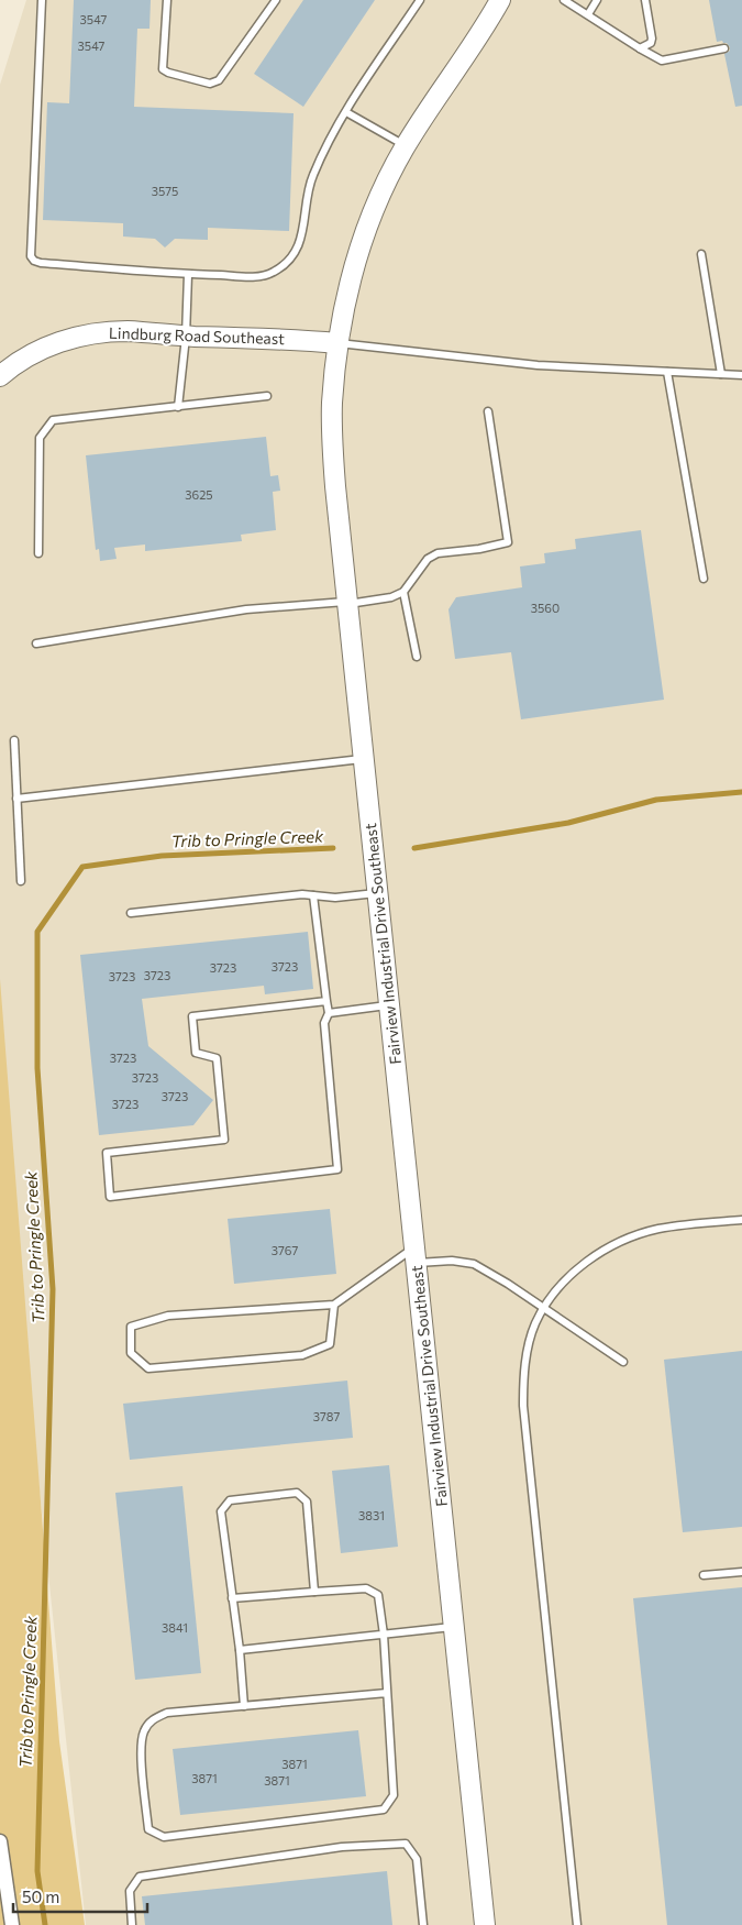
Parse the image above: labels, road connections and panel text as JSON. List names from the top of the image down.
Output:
{
  "streets": {
    "main road": ["Lindburg Road Southeast", "Fairview Industrial Drive Southeast"]
  },
  "crossings": [
    ["Lindburg Road Southeast", "Fairview Industrial Drive Southeast"]
  ],
  "water": ["Trib to Pringle Creek"],
  "house_numbers": [
    "3547",
    "3547",
    "3575",
    "3625",
    "3560",
    "3723",
    "3723",
    "3723",
    "3723",
    "3723",
    "3723",
    "3723",
    "3723",
    "3767",
    "3787",
    "3831",
    "3841",
    "3871",
    "3871",
    "3871"
  ],
  "scale_bar": "50 m"
}
